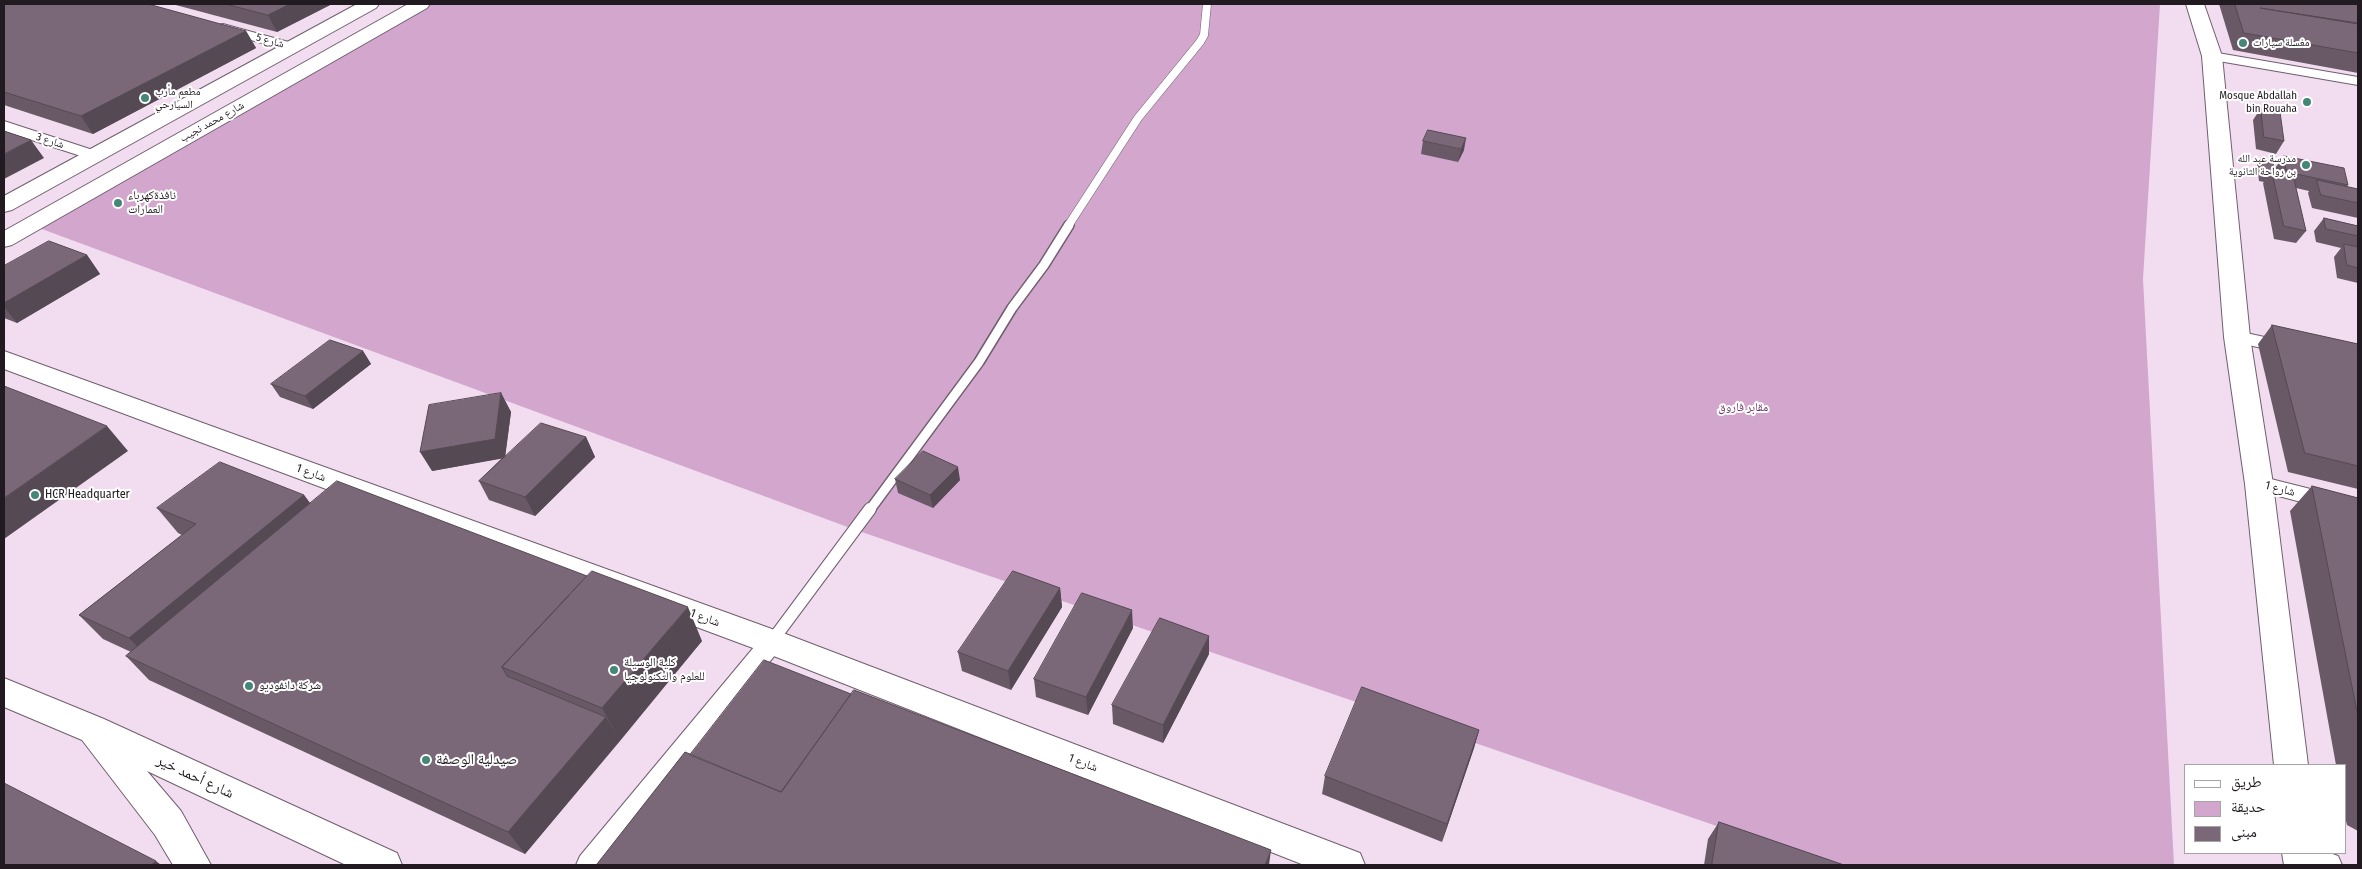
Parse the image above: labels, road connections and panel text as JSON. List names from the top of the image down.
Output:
{
  "streets": {
    "street": [
      "شارع 5",
      "شارع محمد نجيب",
      "شارع 3",
      "شارع 1",
      "شارع أحمد خير"
    ]
  },
  "parks": ["مقابر فاروق"],
  "places": [
    "مغسلة سيارات",
    "مطعم مأرب السيارحي",
    "Mosque Abdallah bin Rouaha",
    "مدرسة عبد الله بن رواحة الثانوية",
    "نافذةكهرباء العمارات",
    "HCR Headquarter",
    "كلية الوسيلة للعلوم والتكنولوجيا",
    "شركة دانفوديو",
    "صيدلية الوصفة"
  ],
  "legend": ["طريق", "حديقة", "مبنى"]
}
